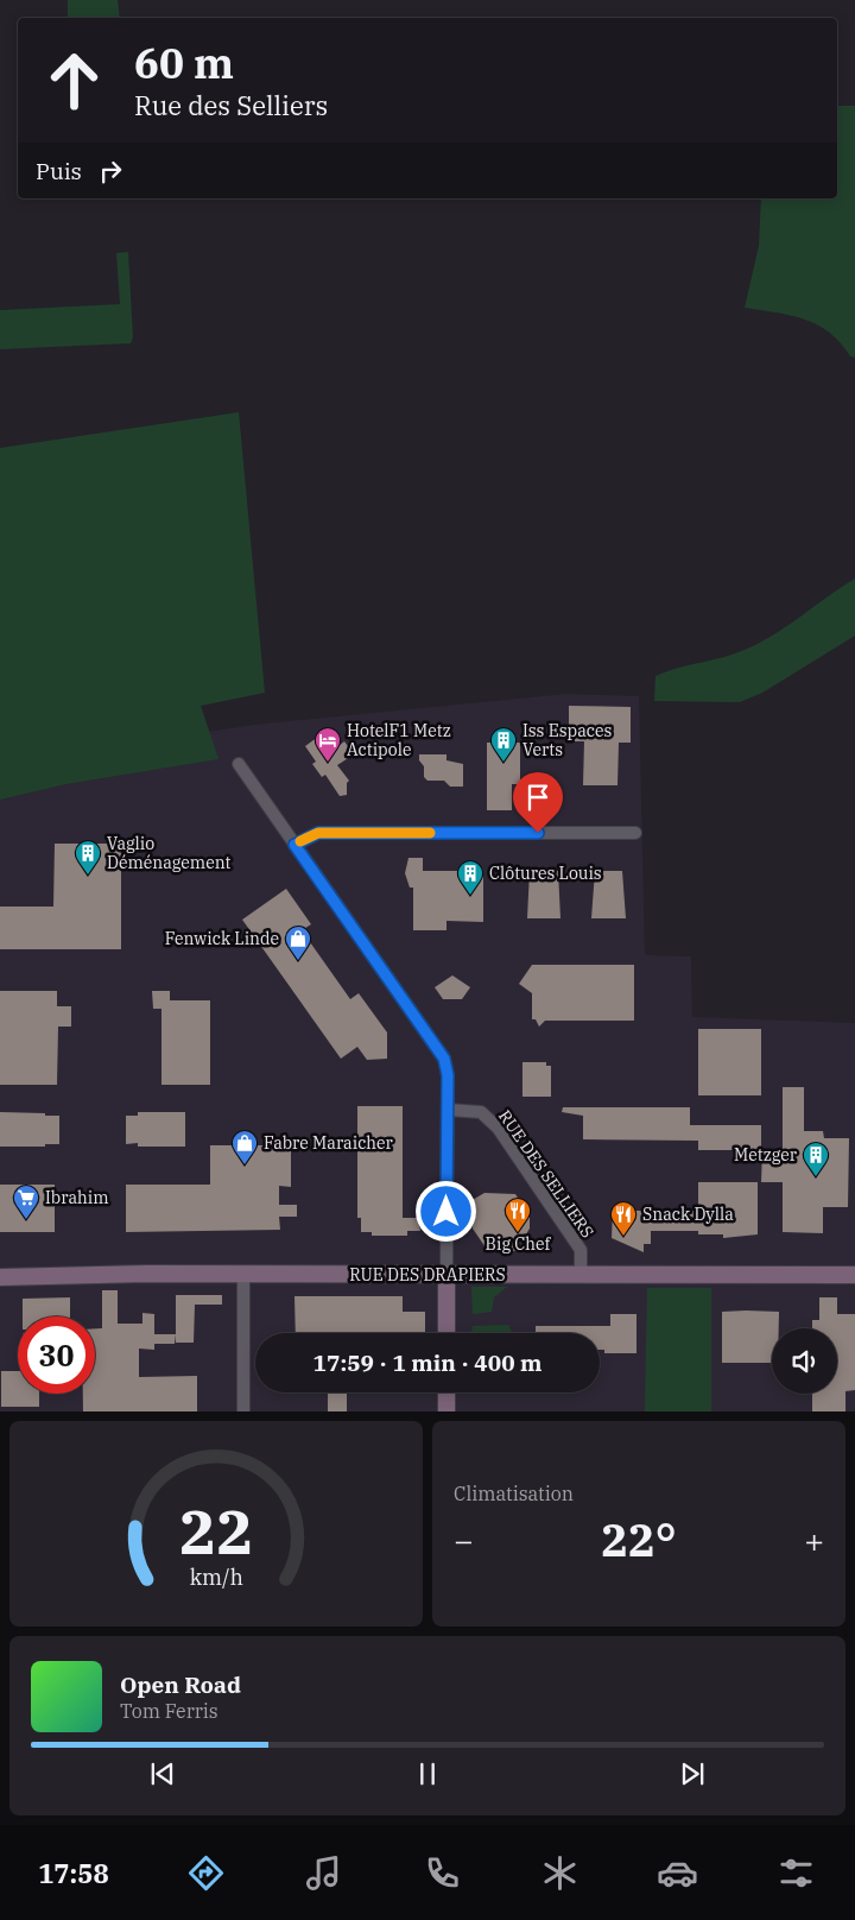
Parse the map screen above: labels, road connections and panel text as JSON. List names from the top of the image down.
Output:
{
  "streets": {
    "street": ["RUE DES SELLIERS", "RUE DES DRAPIERS"]
  },
  "crossings": [
    ["RUE DES SELLIERS", "RUE DES DRAPIERS"]
  ],
  "places": {
    "hotel": ["HotelF1 Metz Actipole"],
    "building": [
      "Iss Espaces Verts",
      "Vaglio Déménagement",
      "Clôtures Louis",
      "Metzger"
    ],
    "shop": ["Fenwick Linde", "Fabre Maraicher"],
    "supermarket": ["Ibrahim"],
    "restaurant": ["Big Chef", "Snack Dylla"]
  },
  "page": {
    "turn": ["60 m", "Rue des Selliers"],
    "then": "Puis",
    "limit": "30",
    "trip": "17:59 · 1 min · 400 m",
    "tile": "Climatisation",
    "heat": ["−", "22°", "+"],
    "song": ["Open Road", "Tom Ferris"],
    "tabs": "17:58",
    "gauge": ["22", "km/h"]
  }
}
